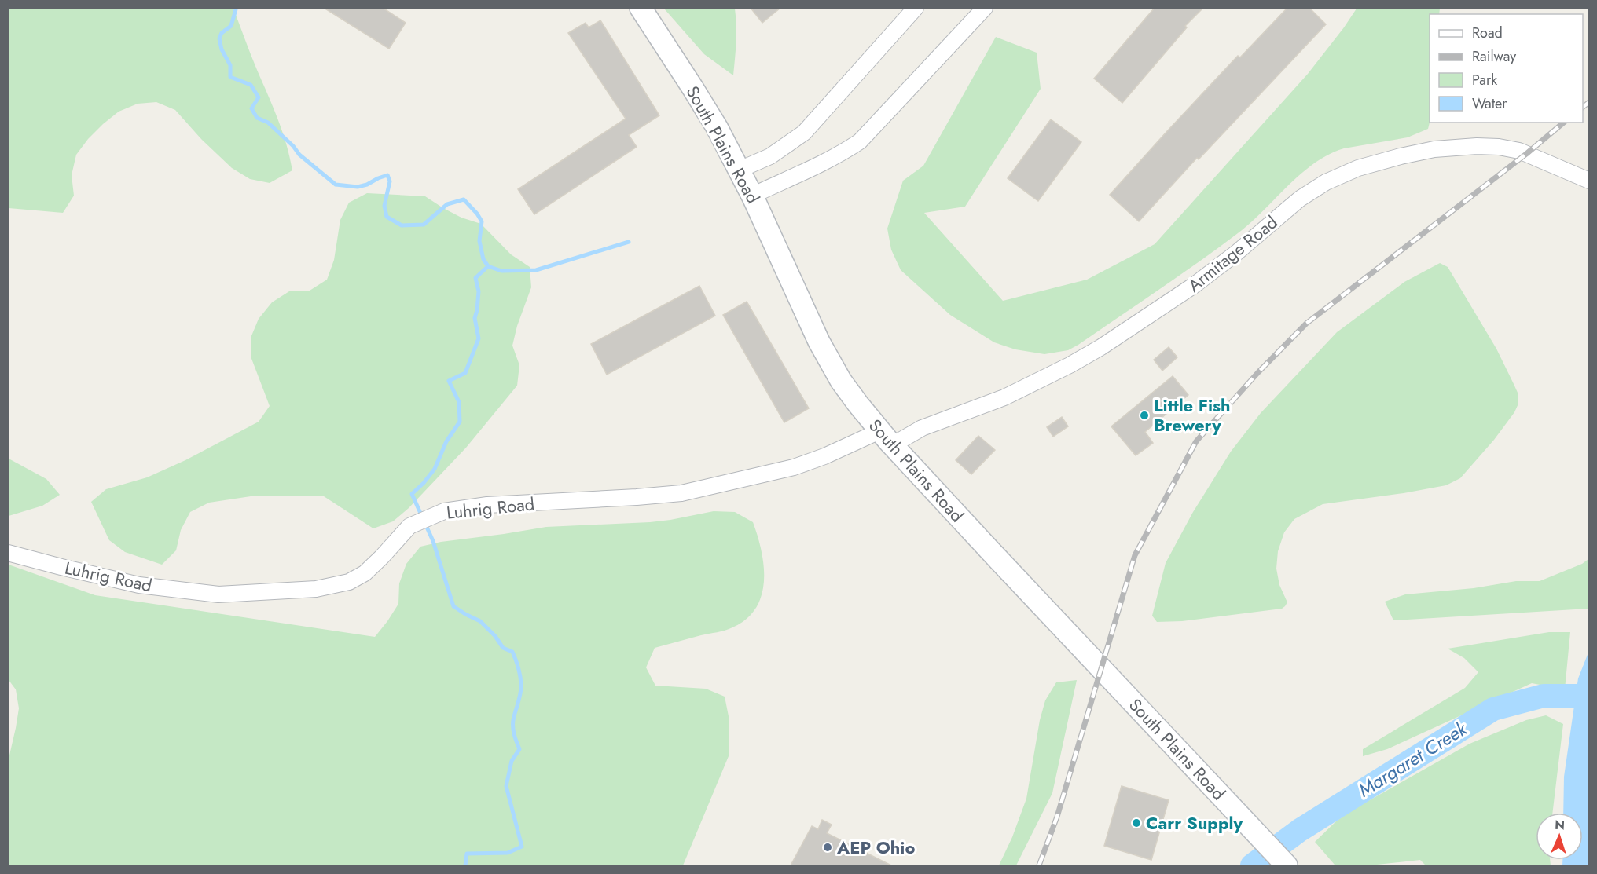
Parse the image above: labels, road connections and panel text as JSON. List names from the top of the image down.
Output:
{
  "streets": {
    "main road": ["South Plains Road"],
    "street": ["Armitage Road", "Luhrig Road"]
  },
  "crossings": [
    ["South Plains Road", "Armitage Road"],
    ["South Plains Road", "Luhrig Road"],
    ["Armitage Road", "Luhrig Road"]
  ],
  "water": ["Margaret Creek"],
  "places": ["Little Fish Brewery", "Carr Supply", "AEP Ohio"],
  "legend": [
    "Road",
    "Railway",
    "Park",
    "Water"
  ],
  "north": "top"
}
